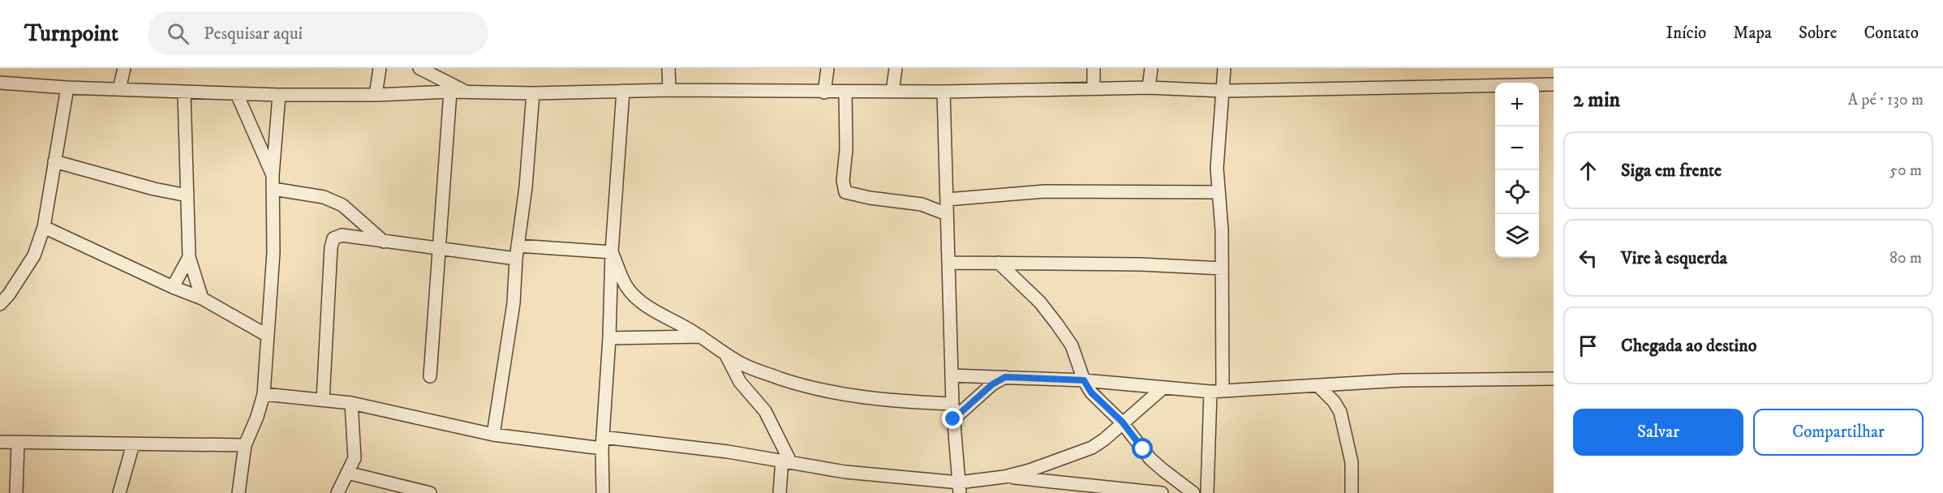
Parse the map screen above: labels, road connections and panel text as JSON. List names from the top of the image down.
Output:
{
  "page": {
    "header": "Turnpoint",
    "search": "Pesquisar aqui",
    "nav": [
      "Início",
      "Mapa",
      "Sobre",
      "Contato"
    ],
    "heading": ["2 min", "A pé · 130 m"],
    "map_buttons": ["+", "−"],
    "list": [
      ["Siga em frente", "50 m"],
      ["Vire à esquerda", "80 m"],
      "Chegada ao destino"
    ],
    "buttons": ["Salvar", "Compartilhar"]
  }
}
